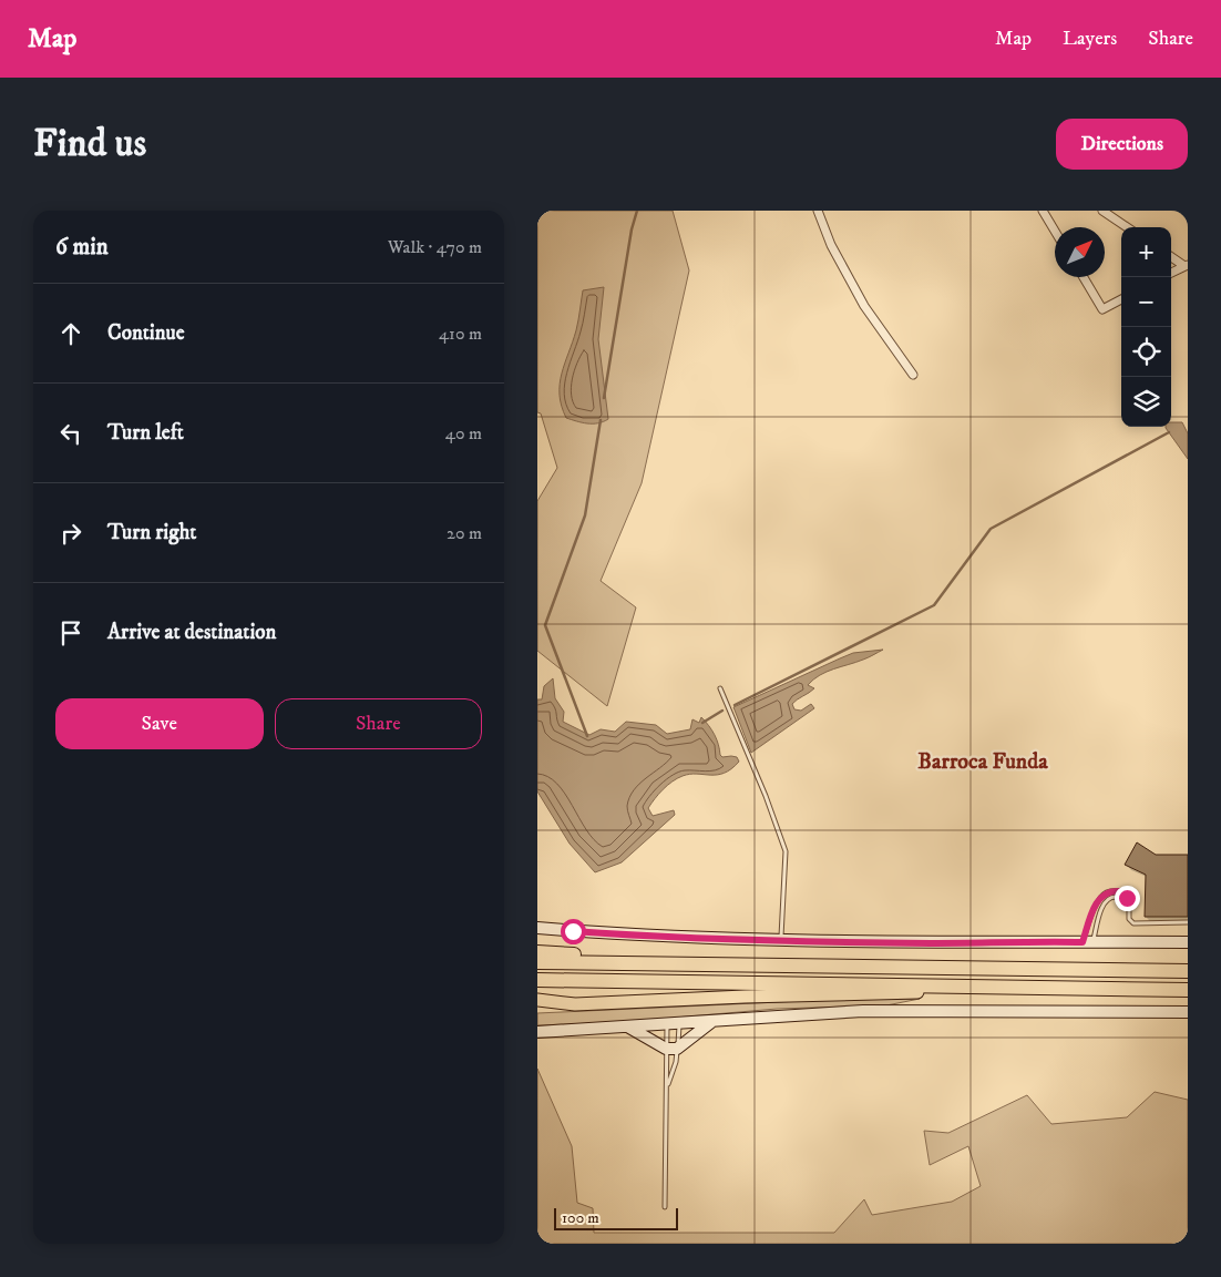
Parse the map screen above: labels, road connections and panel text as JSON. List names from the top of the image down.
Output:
{
  "districts": ["Barroca Funda"],
  "scale_bar": "100 m",
  "north": "top right",
  "page": {
    "header": "Map",
    "nav": ["Map", "Layers", "Share"],
    "buttons": [
      "Directions",
      ["Save", "Share"]
    ],
    "title": "Find us",
    "heading": ["6 min", "Walk · 470 m"],
    "map_buttons": ["+", "−"],
    "list": [
      ["Continue", "410 m"],
      ["Turn left", "40 m"],
      ["Turn right", "20 m"],
      "Arrive at destination"
    ],
    "scale": "100 m"
  }
}
